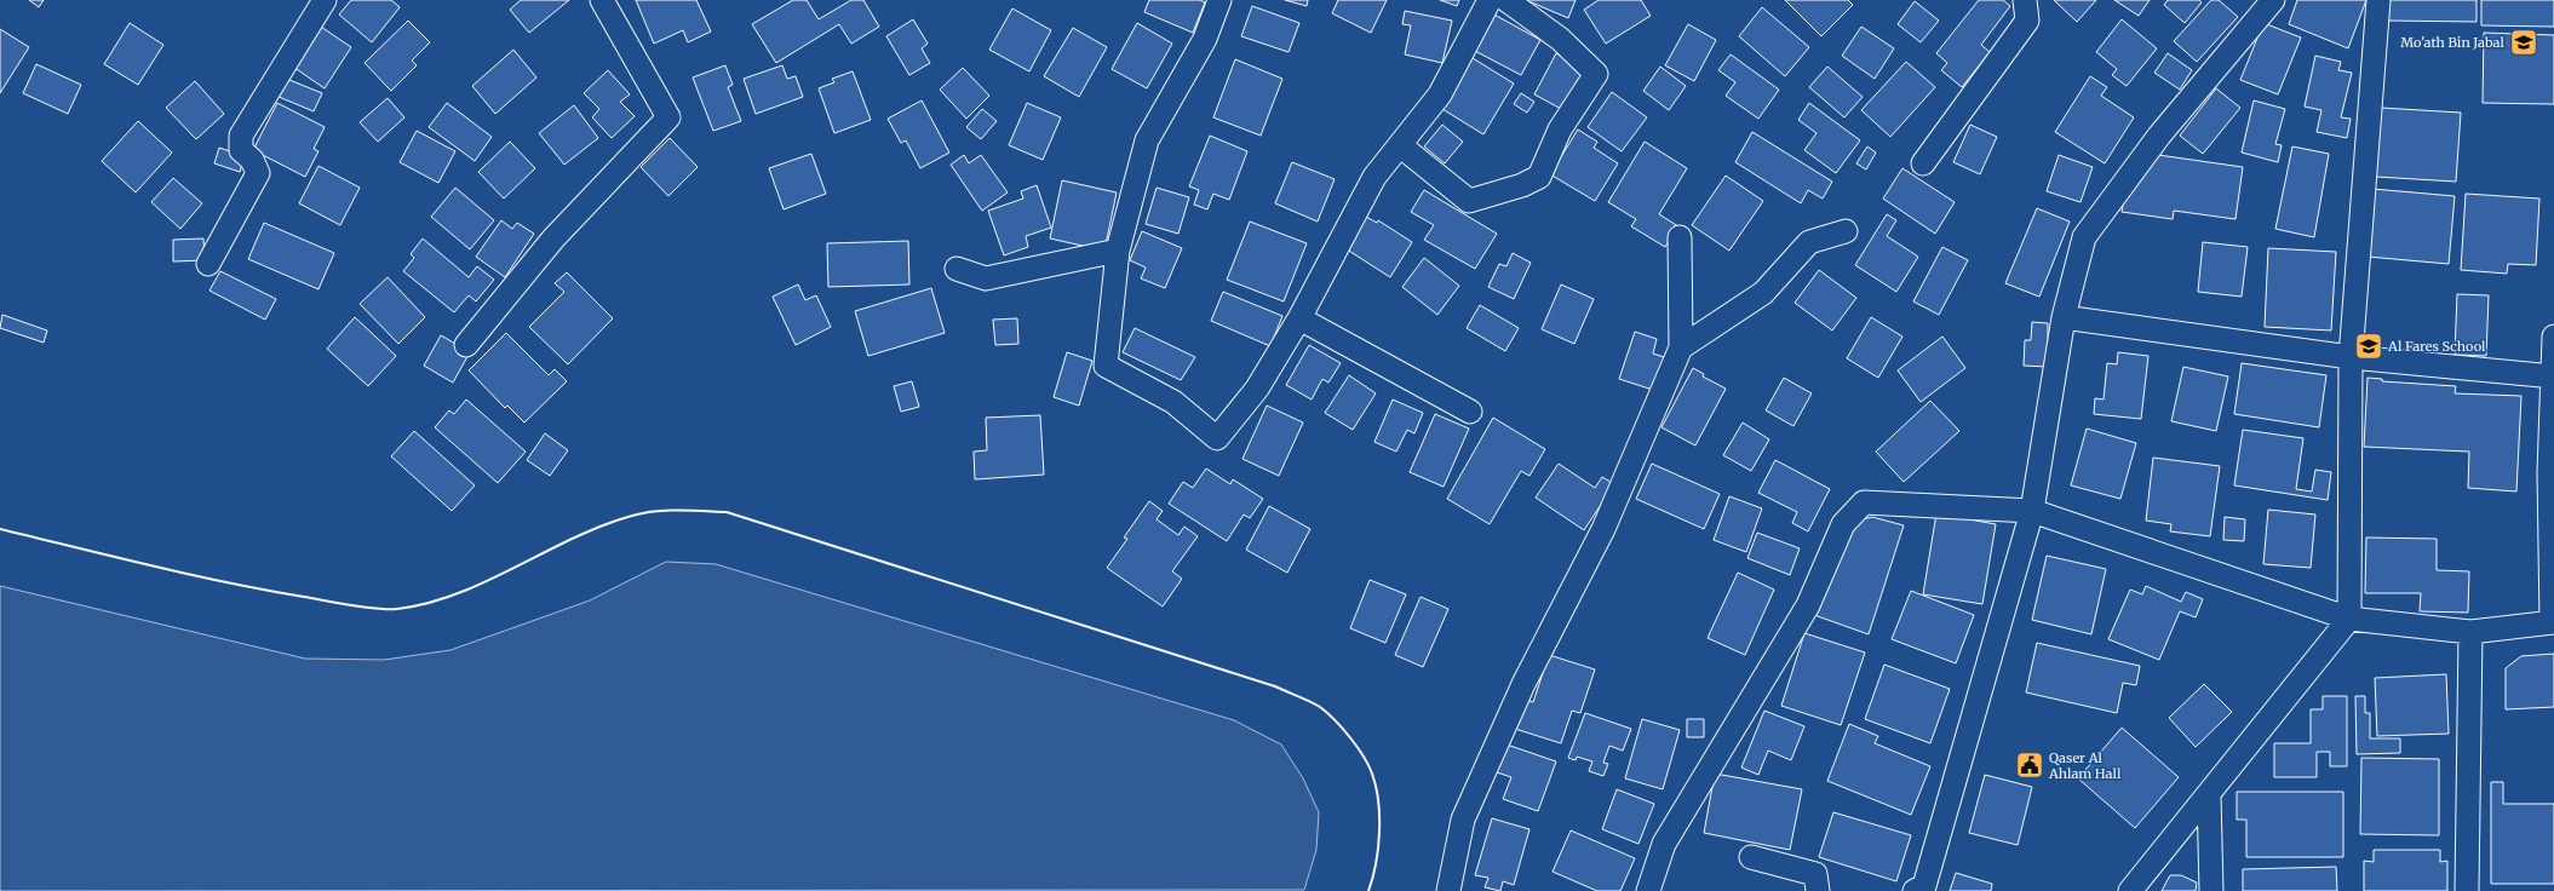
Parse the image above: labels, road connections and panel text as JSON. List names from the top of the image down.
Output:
{
  "places": {
    "school or university": ["Mo'ath Bin Jabal", "Al Fares School"],
    "public building": ["Qaser Al Ahlam Hall"]
  }
}
